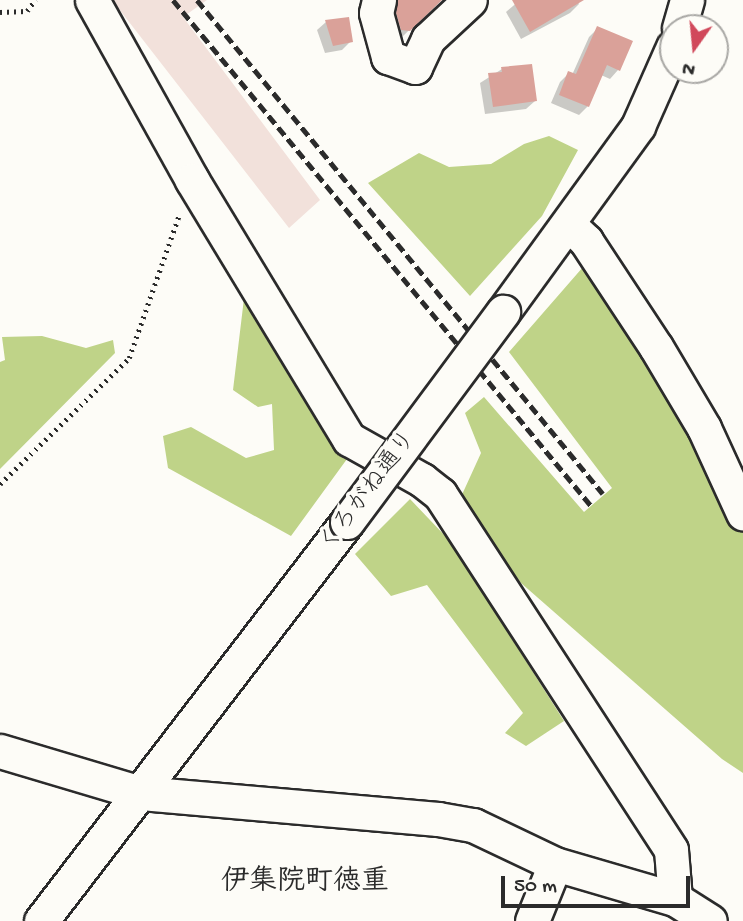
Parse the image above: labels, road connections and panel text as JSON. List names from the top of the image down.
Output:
{
  "streets": {
    "street": ["くろがね通り"]
  },
  "districts": ["伊集院町徳重"],
  "scale_bar": "50 m",
  "north": "bottom"
}
